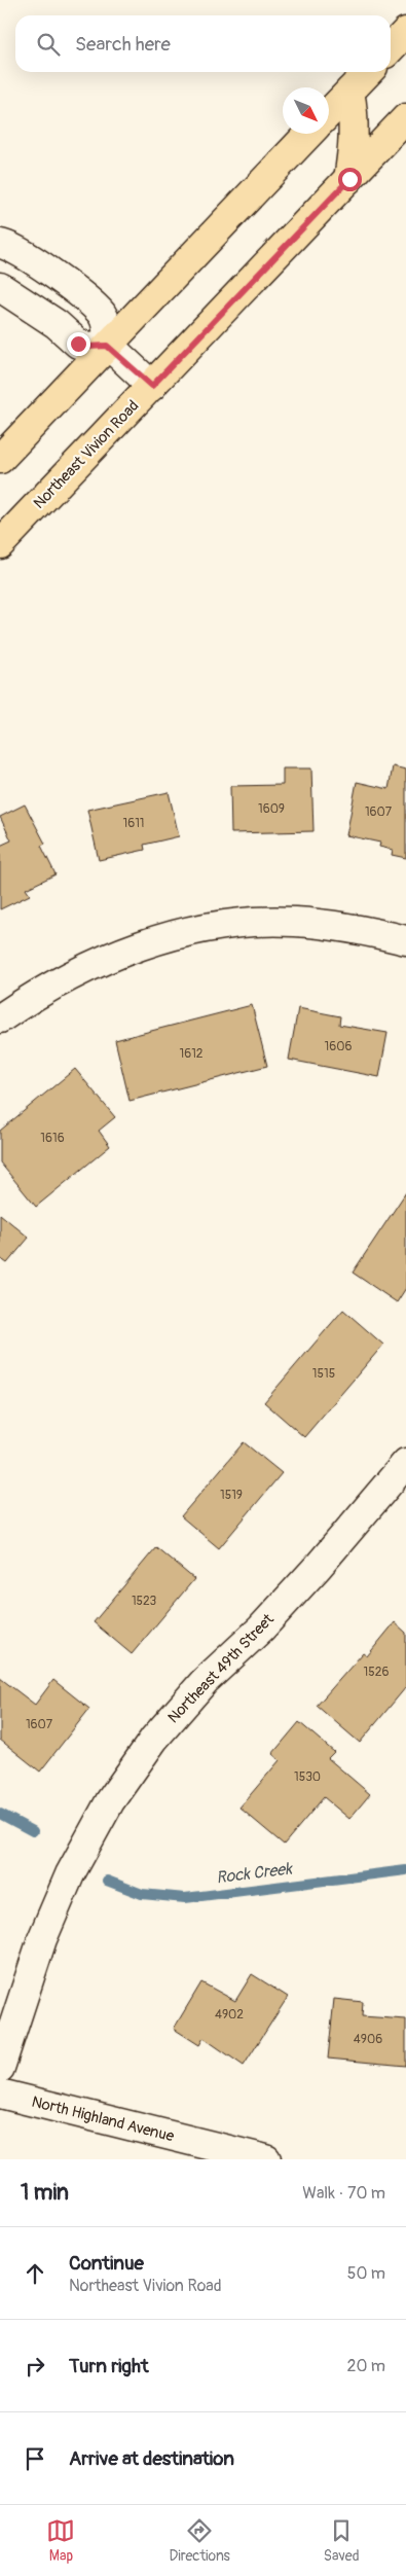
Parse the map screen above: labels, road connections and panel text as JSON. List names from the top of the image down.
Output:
{
  "streets": {
    "main road": ["Northeast Vivion Road"],
    "street": ["Northeast 49th Street", "North Highland Avenue"]
  },
  "water": ["Rock Creek"],
  "house_numbers": [
    "1609",
    "1607",
    "1611",
    "1606",
    "1612",
    "1616",
    "1515",
    "1519",
    "1523",
    "1526",
    "1607",
    "1530",
    "4902",
    "4906"
  ],
  "north": "bottom right",
  "page": {
    "search": "Search here",
    "heading": ["1 min", "Walk · 70 m"],
    "list": [
      ["Continue", "Northeast Vivion Road", "50 m"],
      ["Turn right", "20 m"],
      "Arrive at destination"
    ],
    "nav": ["Map", "Directions", "Saved"]
  }
}
